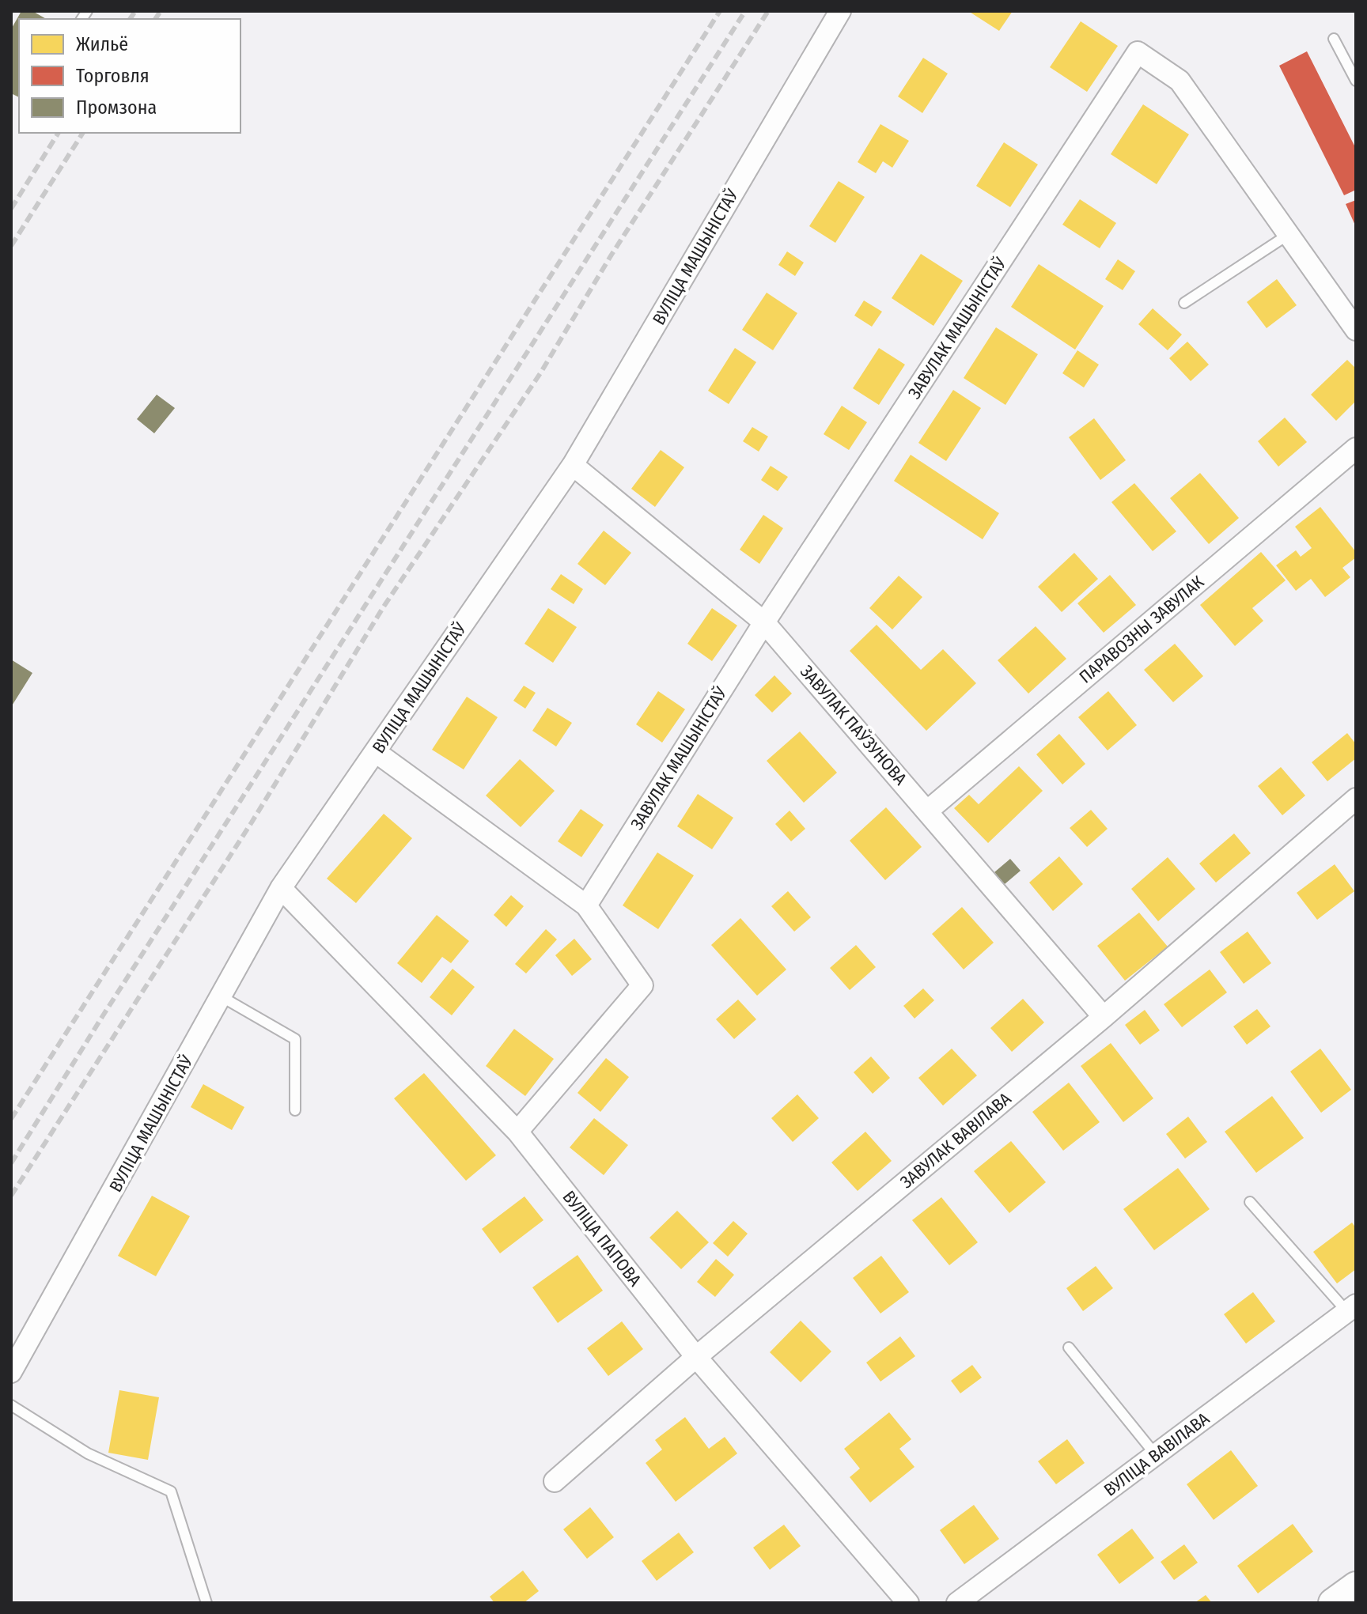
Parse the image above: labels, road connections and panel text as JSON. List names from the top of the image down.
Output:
{
  "streets": {
    "street": [
      "ВУЛІЦА МАШЫНІСТАЎ",
      "ЗАВУЛАК МАШЫНІСТАЎ",
      "ПАРАВОЗНЫ ЗАВУЛАК",
      "ЗАВУЛАК ПАЎЗУНОВА",
      "ЗАВУЛАК ВАВІЛАВА",
      "ВУЛІЦА ПАПОВА",
      "ВУЛІЦА ВАВІЛАВА"
    ]
  },
  "crossings": [
    ["ВУЛІЦА МАШЫНІСТАЎ", "ЗАВУЛАК ПАЎЗУНОВА"],
    ["ВУЛІЦА МАШЫНІСТАЎ", "ВУЛІЦА ПАПОВА"],
    ["ЗАВУЛАК МАШЫНІСТАЎ", "ЗАВУЛАК ПАЎЗУНОВА"],
    ["ПАРАВОЗНЫ ЗАВУЛАК", "ЗАВУЛАК ПАЎЗУНОВА"],
    ["ЗАВУЛАК ПАЎЗУНОВА", "ЗАВУЛАК ВАВІЛАВА"],
    ["ЗАВУЛАК ВАВІЛАВА", "ВУЛІЦА ПАПОВА"]
  ],
  "legend": ["Жильё", "Торговля", "Промзона"]
}
